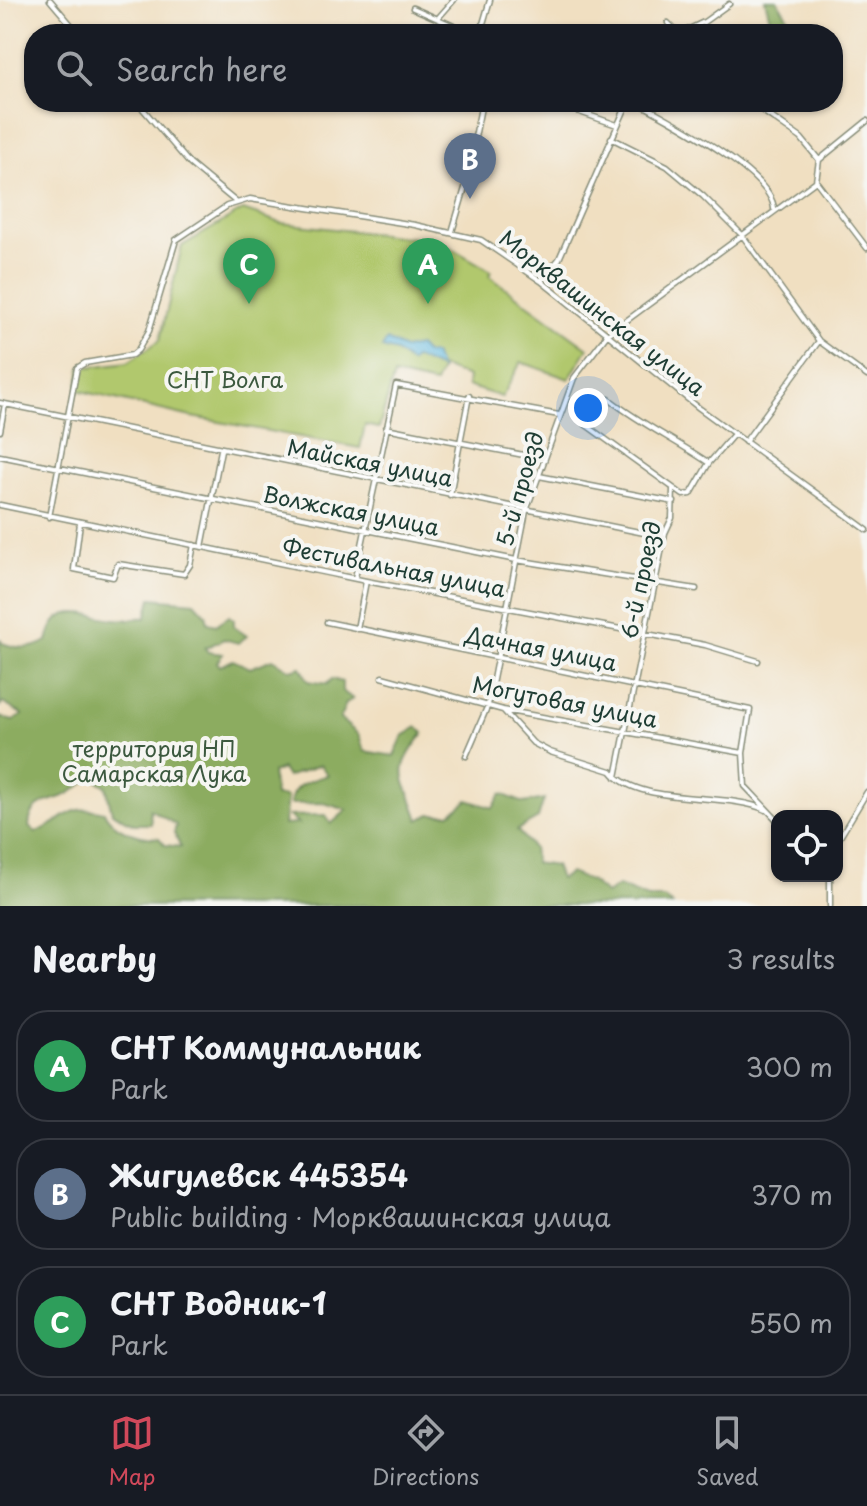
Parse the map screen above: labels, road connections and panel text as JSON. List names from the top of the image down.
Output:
{
  "streets": {
    "street": [
      "Морквашинская улица",
      "Майская улица",
      "5-й проезд",
      "Волжская улица",
      "Фестивальная улица",
      "6-й проезд",
      "Дачная улица",
      "Могутовая улица"
    ]
  },
  "crossings": [
    ["Морквашинская улица", "5-й проезд"],
    ["Майская улица", "5-й проезд"],
    ["Майская улица", "6-й проезд"],
    ["5-й проезд", "Волжская улица"],
    ["5-й проезд", "Фестивальная улица"],
    ["5-й проезд", "Дачная улица"],
    ["5-й проезд", "Могутовая улица"],
    ["Волжская улица", "6-й проезд"],
    ["Фестивальная улица", "6-й проезд"],
    ["6-й проезд", "Дачная улица"],
    ["6-й проезд", "Могутовая улица"],
    ["Дачная улица", "Могутовая улица"]
  ],
  "parks": ["СНТ Волга", "территория НП Самарская Лука"],
  "page": {
    "search": "Search here",
    "pins": ["B", "A", "C"],
    "heading": ["Nearby", "3 results"],
    "list": [
      {
        "mark": "A",
        "name": "СНТ Коммунальник",
        "note": "Park",
        "value": "300 m"
      },
      {
        "mark": "B",
        "name": "Жигулевск 445354",
        "note": "Public building · Морквашинская улица",
        "value": "370 m"
      },
      {
        "mark": "C",
        "name": "СНТ Водник-1",
        "note": "Park",
        "value": "550 m"
      }
    ],
    "nav": ["Map", "Directions", "Saved"]
  }
}
